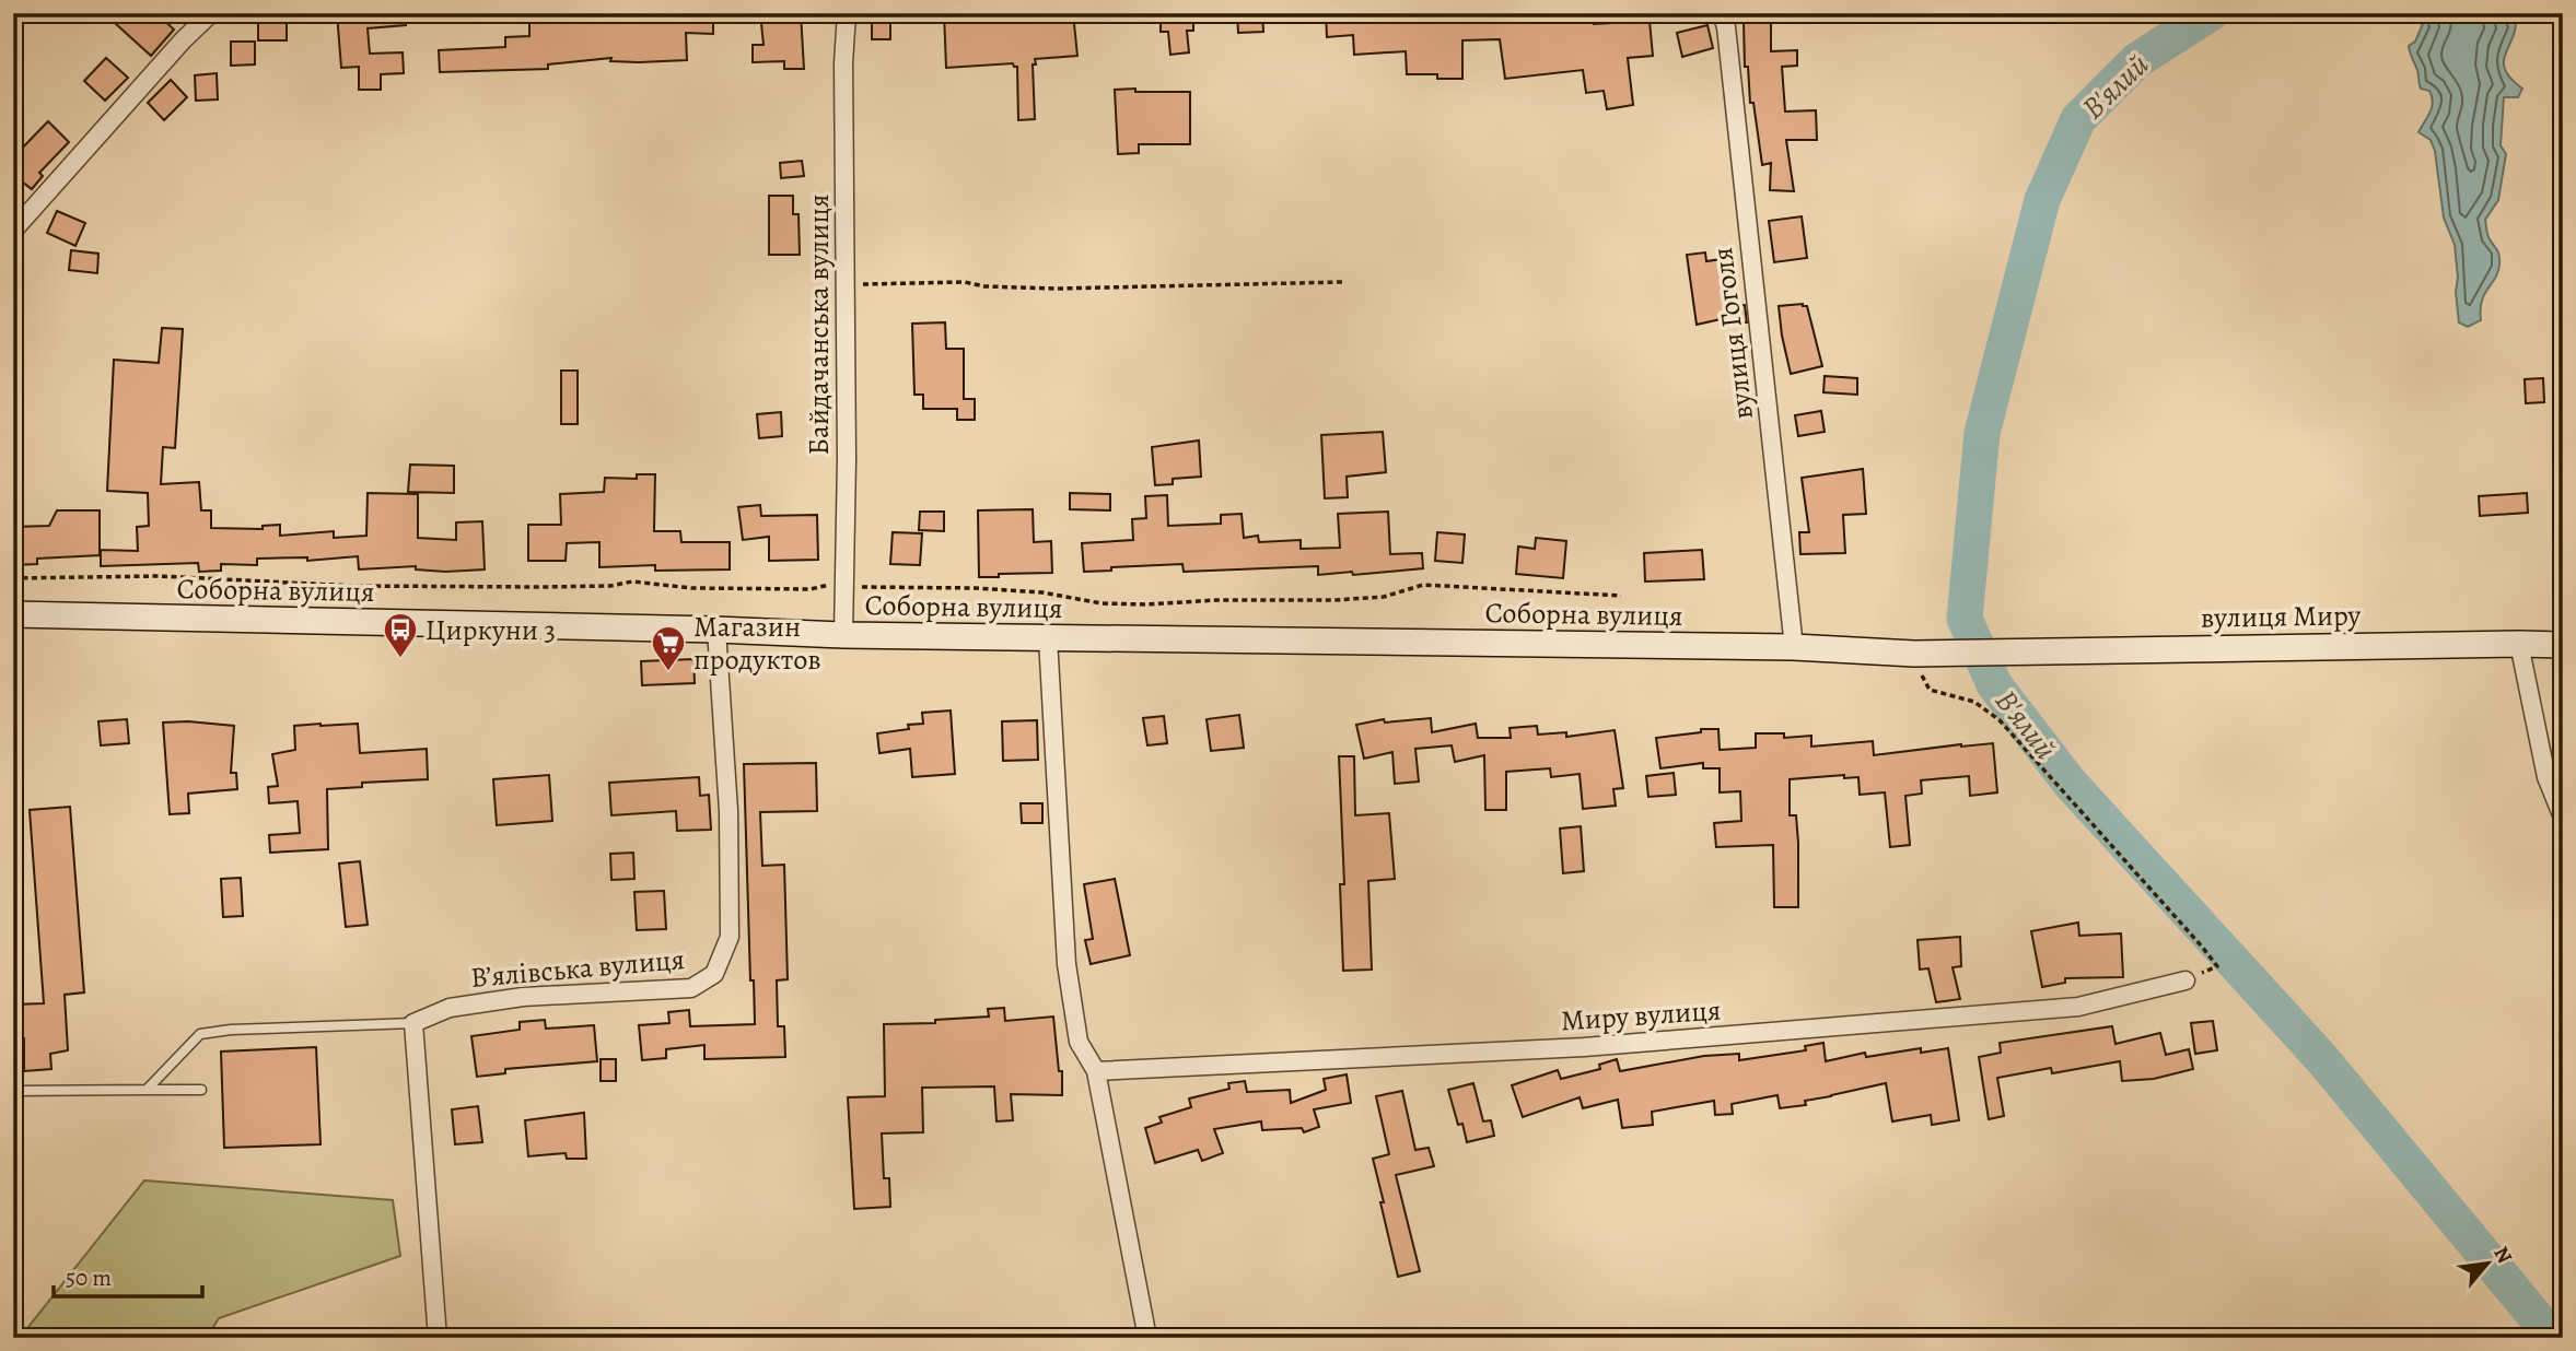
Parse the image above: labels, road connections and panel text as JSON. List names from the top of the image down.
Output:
{
  "streets": {
    "street": [
      "Байдачанська вулиця",
      "вулиця Гоголя",
      "Соборна вулиця",
      "вулиця Миру",
      "В’ялівська вулиця",
      "Миру вулиця"
    ]
  },
  "crossings": [
    ["Байдачанська вулиця", "Соборна вулиця"],
    ["вулиця Гоголя", "Соборна вулиця"],
    ["Соборна вулиця", "вулиця Миру"],
    ["Соборна вулиця", "В’ялівська вулиця"]
  ],
  "water": ["В'ялий"],
  "places": {
    "bus stop": ["Циркуни 3"],
    "supermarket": ["Магазин продуктов"]
  },
  "scale_bar": "50 m",
  "north": "top right"
}
